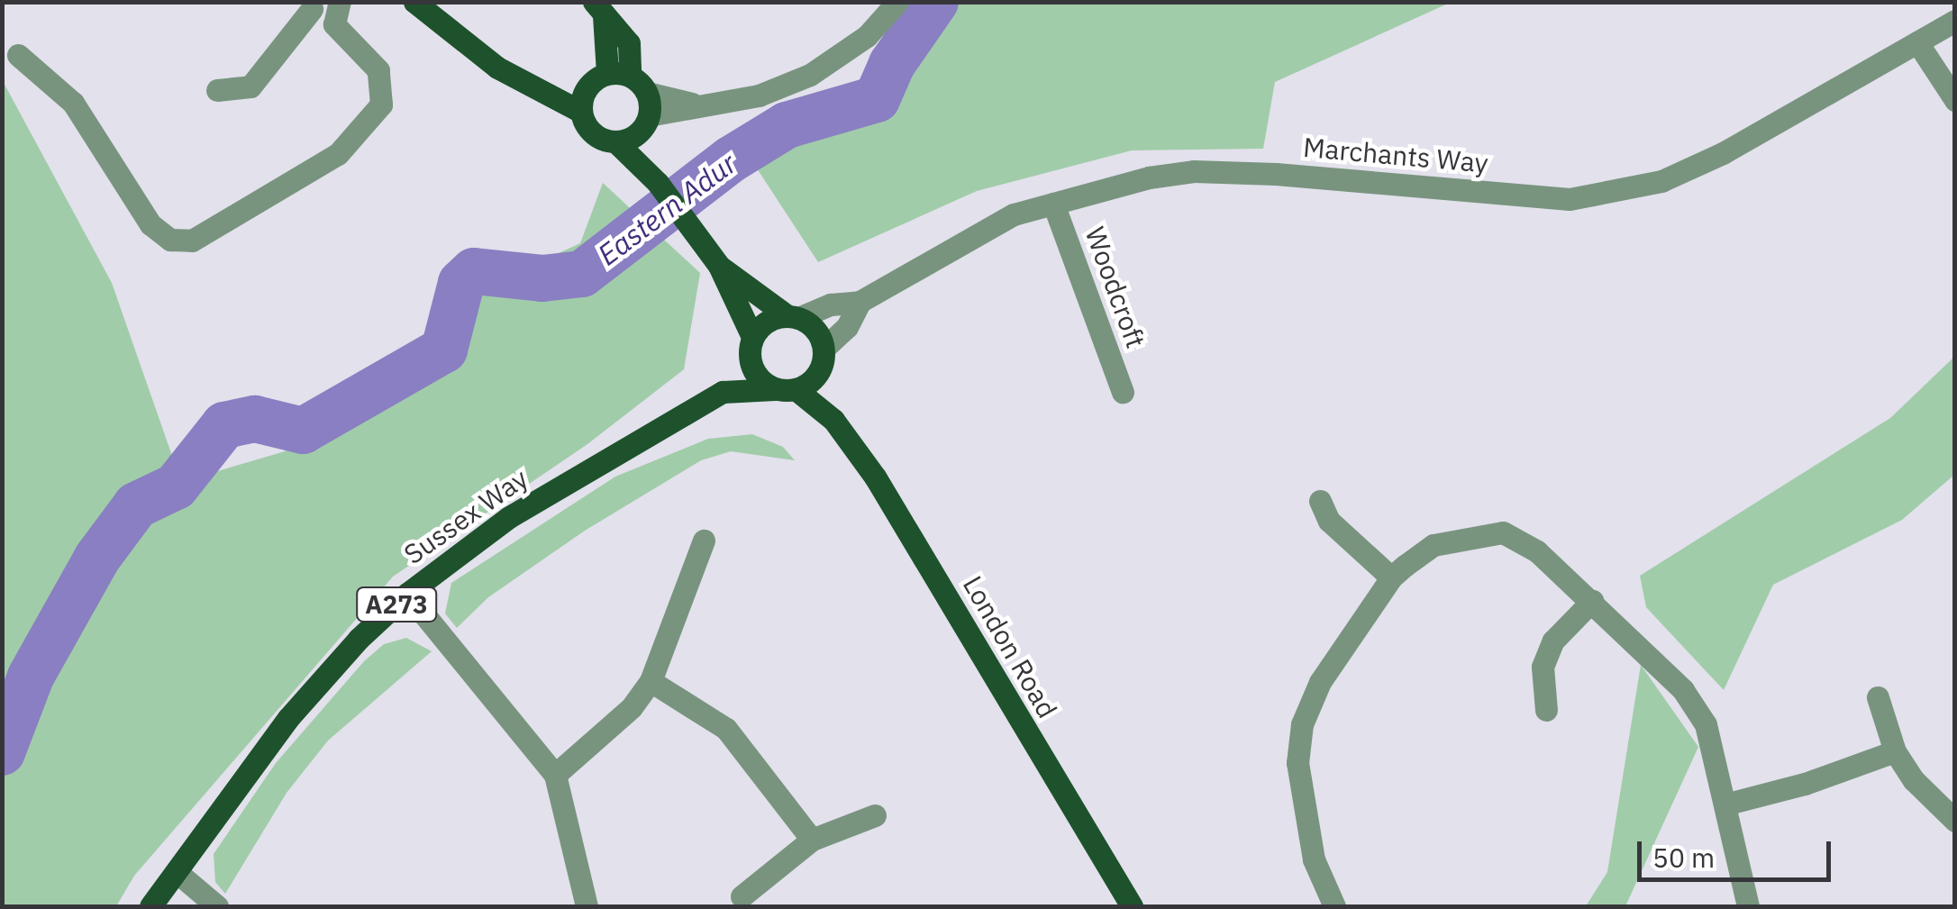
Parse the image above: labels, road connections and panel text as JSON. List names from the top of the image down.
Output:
{
  "streets": {
    "main road": ["Sussex Way", "A273", "London Road"],
    "street": ["Marchants Way", "Woodcroft"]
  },
  "crossings": [
    ["Marchants Way", "Woodcroft"],
    ["Marchants Way", "Sussex Way"],
    ["Marchants Way", "London Road"],
    ["Sussex Way", "London Road"]
  ],
  "water": ["Eastern Adur"],
  "scale_bar": "50 m"
}
